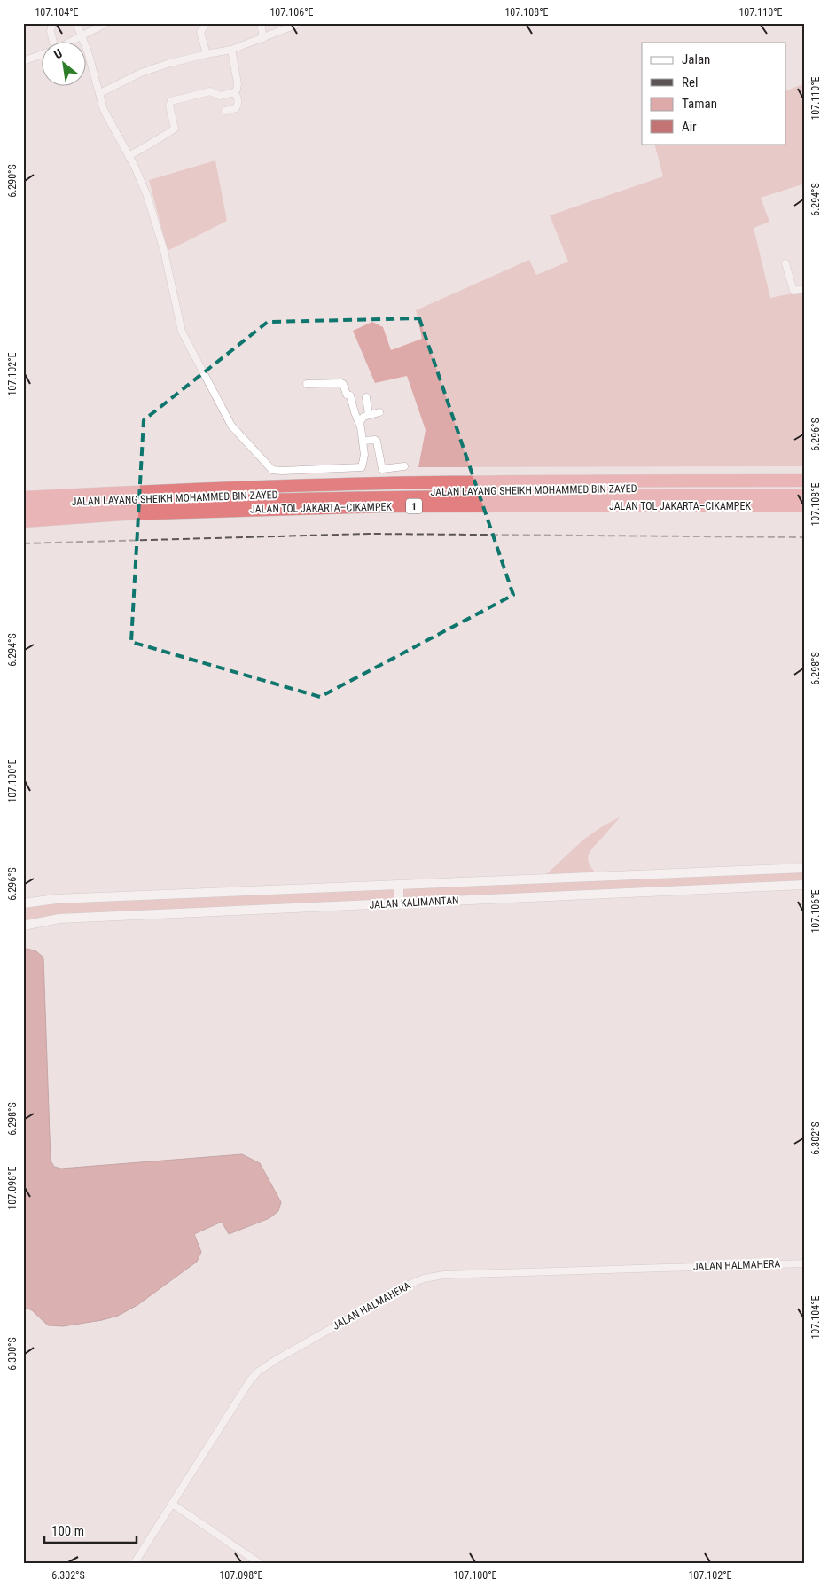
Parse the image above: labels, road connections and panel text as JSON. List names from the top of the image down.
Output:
{
  "streets": {
    "highway": ["JALAN LAYANG SHEIKH MOHAMMED BIN ZAYED", "1", "JALAN TOL JAKARTA–CIKAMPEK"],
    "street": ["JALAN KALIMANTAN", "JALAN HALMAHERA"]
  },
  "legend": [
    "Jalan",
    "Rel",
    "Taman",
    "Air"
  ],
  "scale_bar": "100 m",
  "north": "top left",
  "coordinates": [
    "107.104°E",
    "107.106°E",
    "107.108°E",
    "107.110°E",
    "6.290°S",
    "6.294°S",
    "107.102°E",
    "6.296°S",
    "6.298°S",
    "107.100°E",
    "6.302°S",
    "107.098°E",
    "6.300°S"
  ]
}
